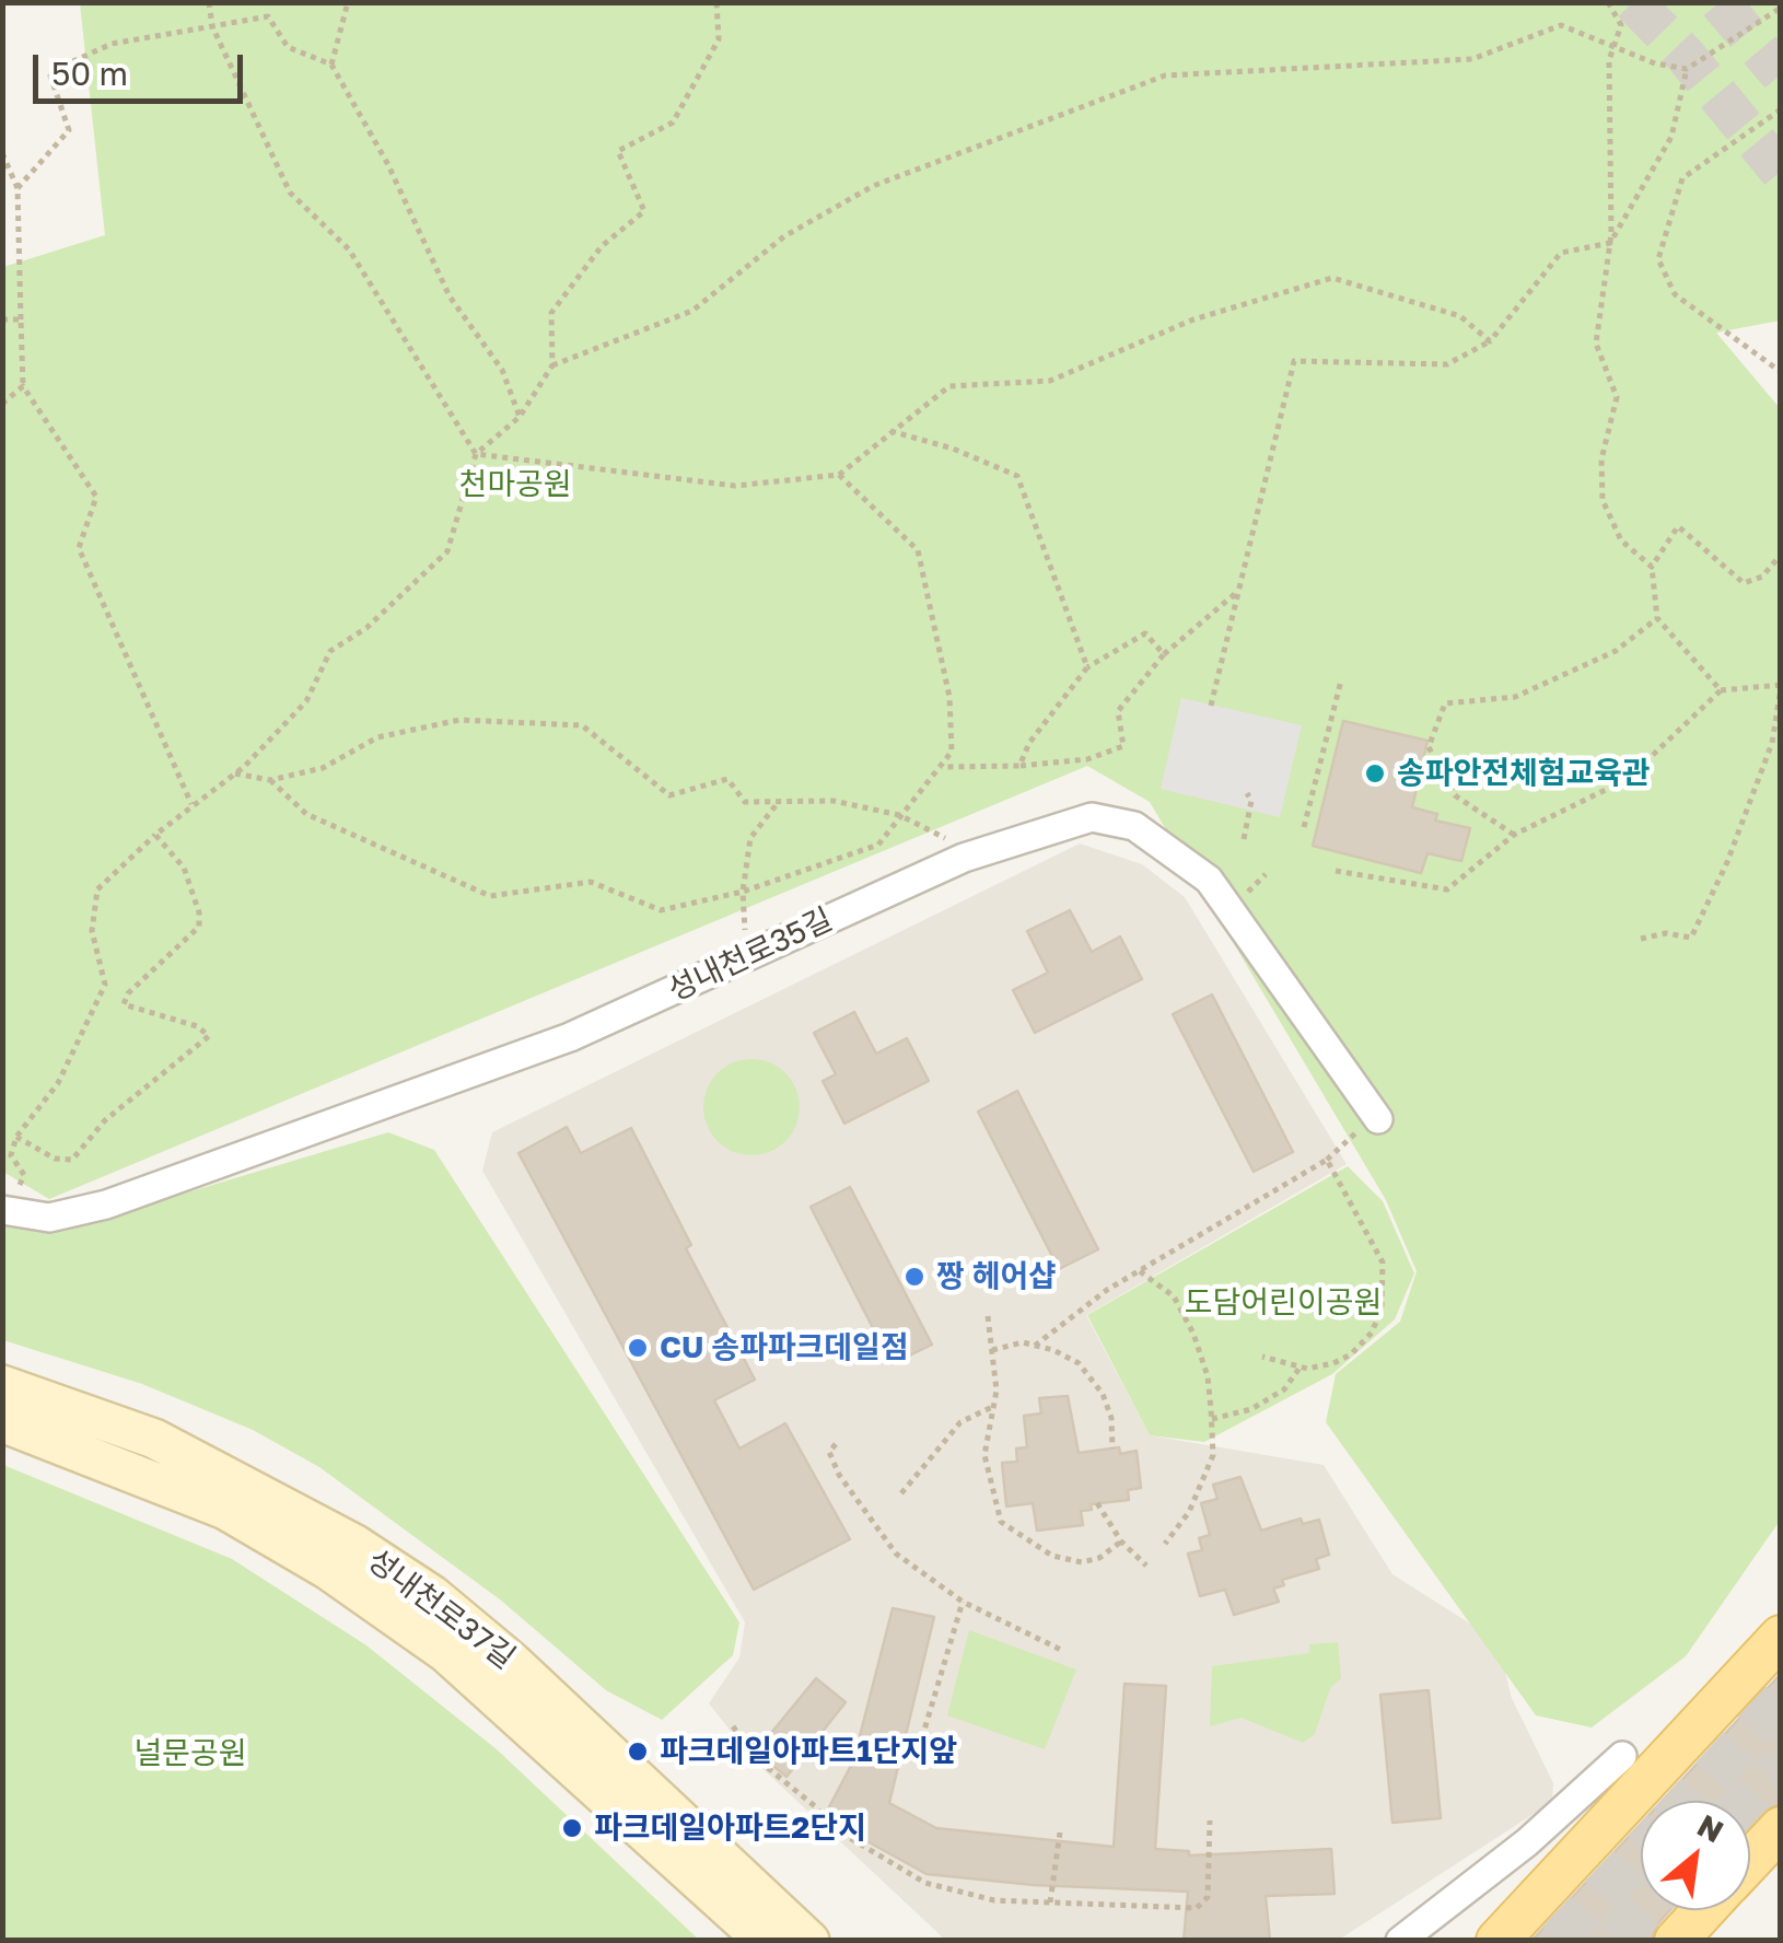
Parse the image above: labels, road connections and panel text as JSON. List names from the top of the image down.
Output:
{
  "streets": {
    "main road": ["성내천로37길"],
    "street": ["성내천로35길"]
  },
  "parks": ["천마공원", "도담어린이공원", "널문공원"],
  "places": [
    "송파안전체험교육관",
    "짱 헤어샵",
    "CU 송파파크데일점",
    "파크데일아파트1단지앞",
    "파크데일아파트2단지"
  ],
  "scale_bar": "50 m",
  "north": "top right"
}
